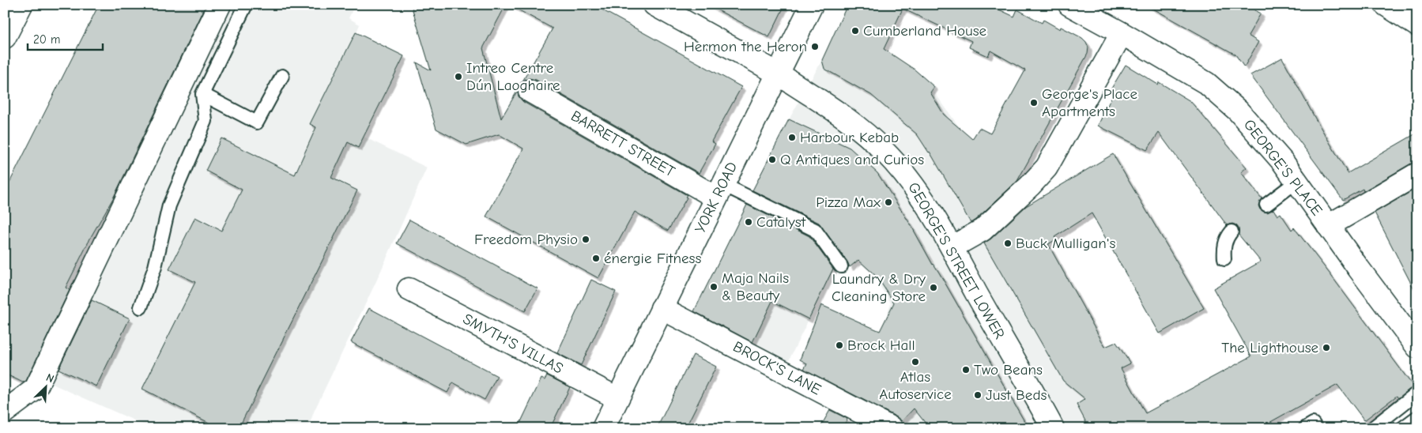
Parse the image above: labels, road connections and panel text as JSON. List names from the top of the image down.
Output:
{
  "streets": {
    "street": [
      "BARRETT STREET",
      "GEORGE'S PLACE",
      "YORK ROAD",
      "GEORGE'S STREET LOWER",
      "SMYTH'S VILLAS",
      "BROCK'S LANE"
    ]
  },
  "crossings": [
    ["BARRETT STREET", "YORK ROAD"],
    ["YORK ROAD", "GEORGE'S STREET LOWER"],
    ["YORK ROAD", "SMYTH'S VILLAS"],
    ["YORK ROAD", "BROCK'S LANE"]
  ],
  "places": [
    "Cumberland House",
    "Hermon the Heron",
    "Intreo Centre Dún Laoghaire",
    "George's Place Apartments",
    "Harbour Kebab",
    "Q Antiques and Curios",
    "Pizza Max",
    "Catalyst",
    "Freedom Physio",
    "Buck Mulligan's",
    "énergie Fitness",
    "Maja Nails & Beauty",
    "Laundry & Dry Cleaning Store",
    "Brock Hall",
    "The Lighthouse",
    "Atlas Autoservice",
    "Two Beans",
    "Just Beds"
  ],
  "scale_bar": "20 m",
  "north": "top right"
}
